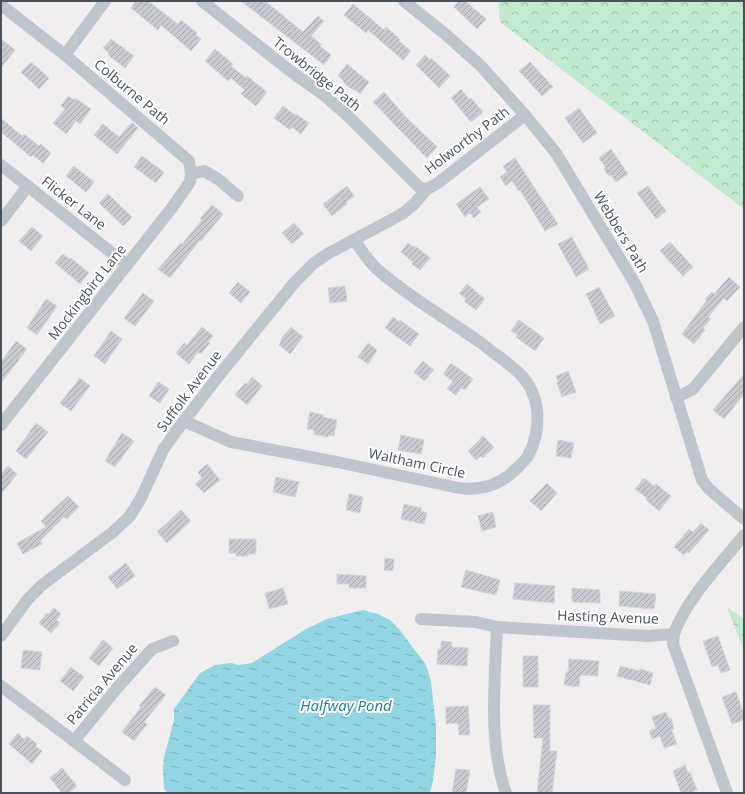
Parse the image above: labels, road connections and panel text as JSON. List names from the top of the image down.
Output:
{
  "streets": {
    "street": [
      "Trowbridge Path",
      "Colburne Path",
      "Holworthy Path",
      "Flicker Lane",
      "Webbers Path",
      "Mockingbird Lane",
      "Suffolk Avenue",
      "Waltham Circle",
      "Hasting Avenue",
      "Patricia Avenue"
    ]
  },
  "crossings": [
    ["Trowbridge Path", "Holworthy Path"],
    ["Trowbridge Path", "Suffolk Avenue"],
    ["Colburne Path", "Mockingbird Lane"],
    ["Holworthy Path", "Webbers Path"],
    ["Holworthy Path", "Suffolk Avenue"],
    ["Flicker Lane", "Mockingbird Lane"],
    ["Suffolk Avenue", "Waltham Circle"]
  ],
  "water": ["Halfway Pond"]
}
